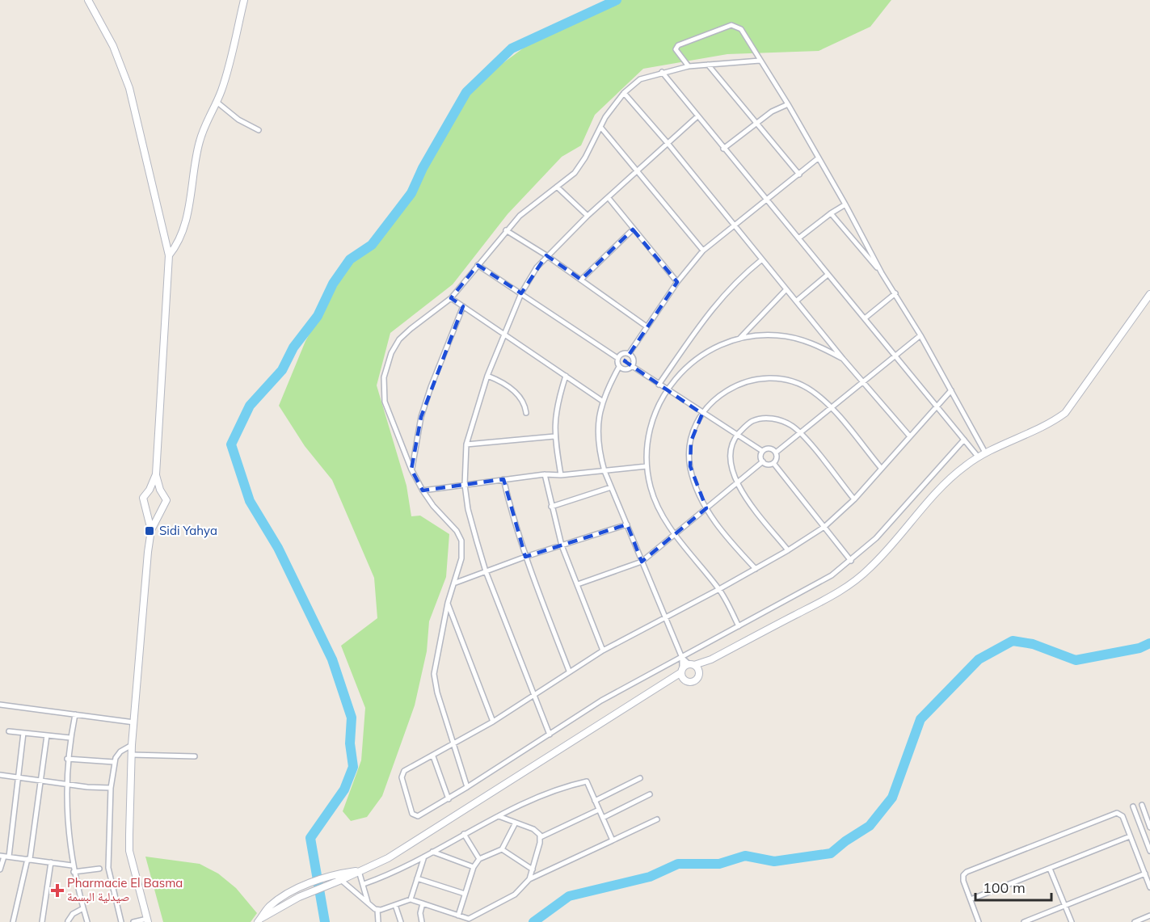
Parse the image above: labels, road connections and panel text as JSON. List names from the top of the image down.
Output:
{
  "places": {
    "transit": ["Sidi Yahya"],
    "health": ["Pharmacie El Basma صيدلية البسمة"]
  },
  "scale_bar": "100 m"
}
